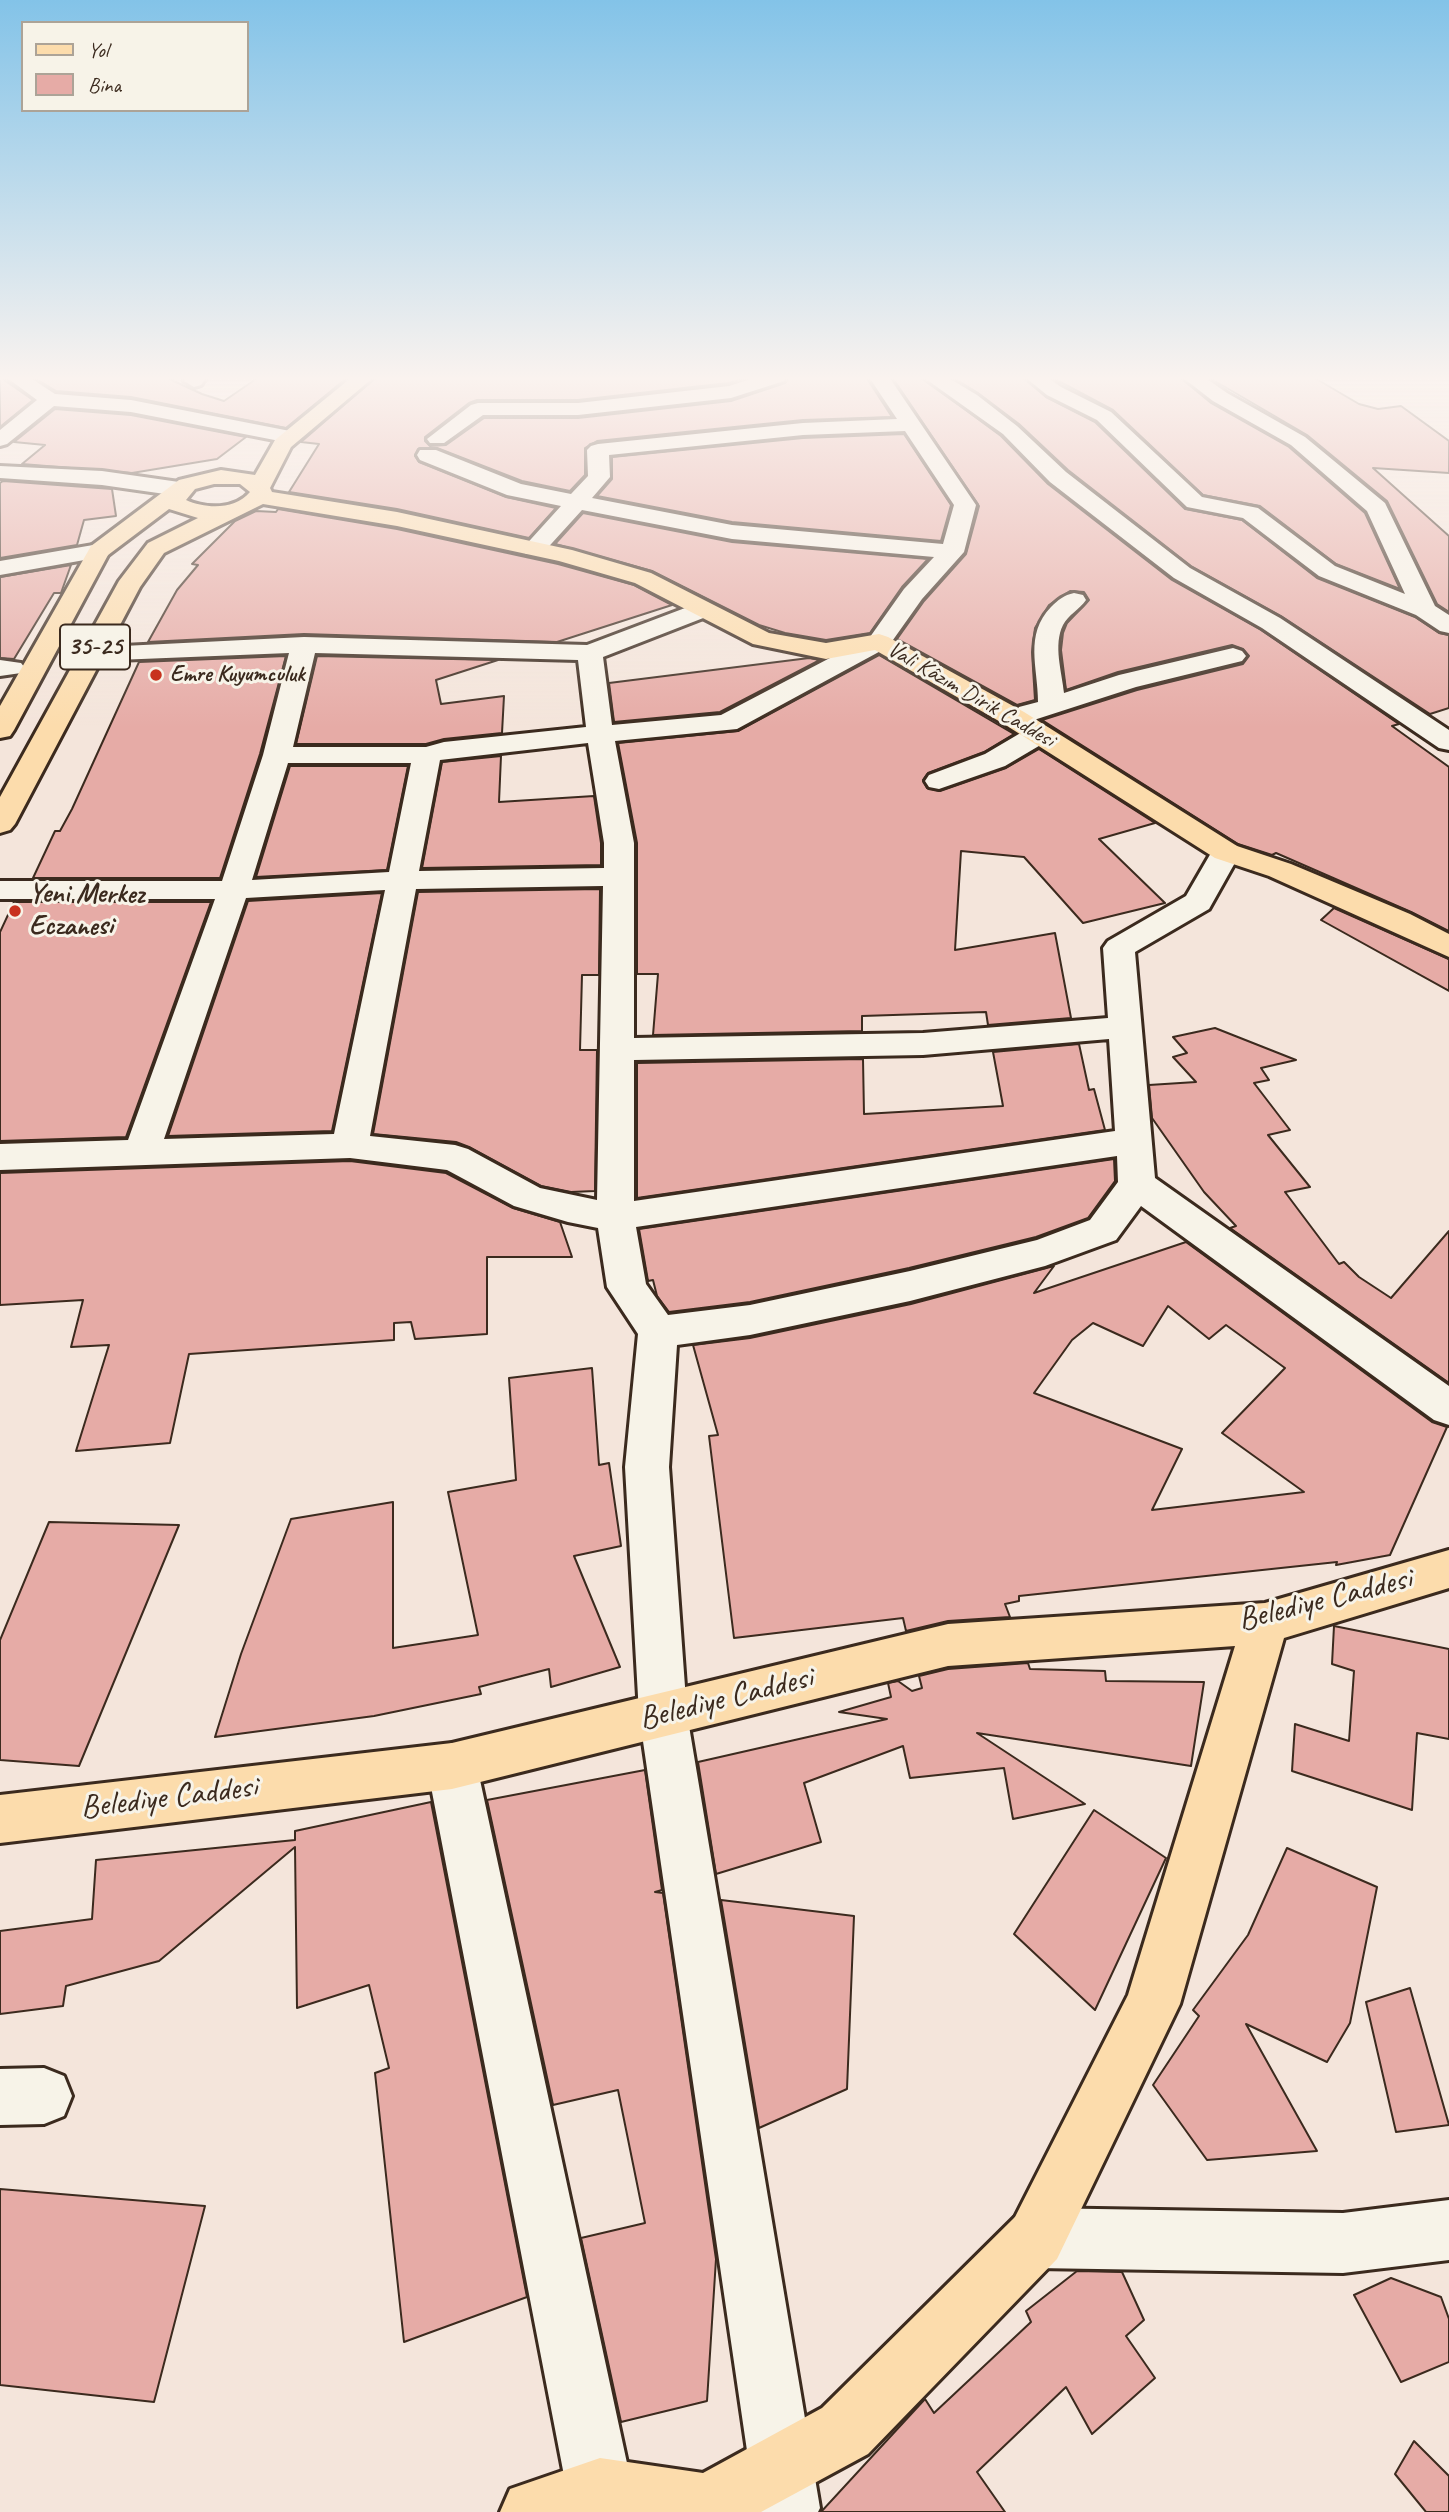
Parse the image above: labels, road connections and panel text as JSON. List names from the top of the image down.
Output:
{
  "streets": {
    "main road": ["35-25", "Vali Kâzım Dirik Caddesi", "Belediye Caddesi"]
  },
  "places": ["Emre Kuyumculuk", "Yeni Merkez Eczanesi"],
  "legend": ["Yol", "Bina"]
}
